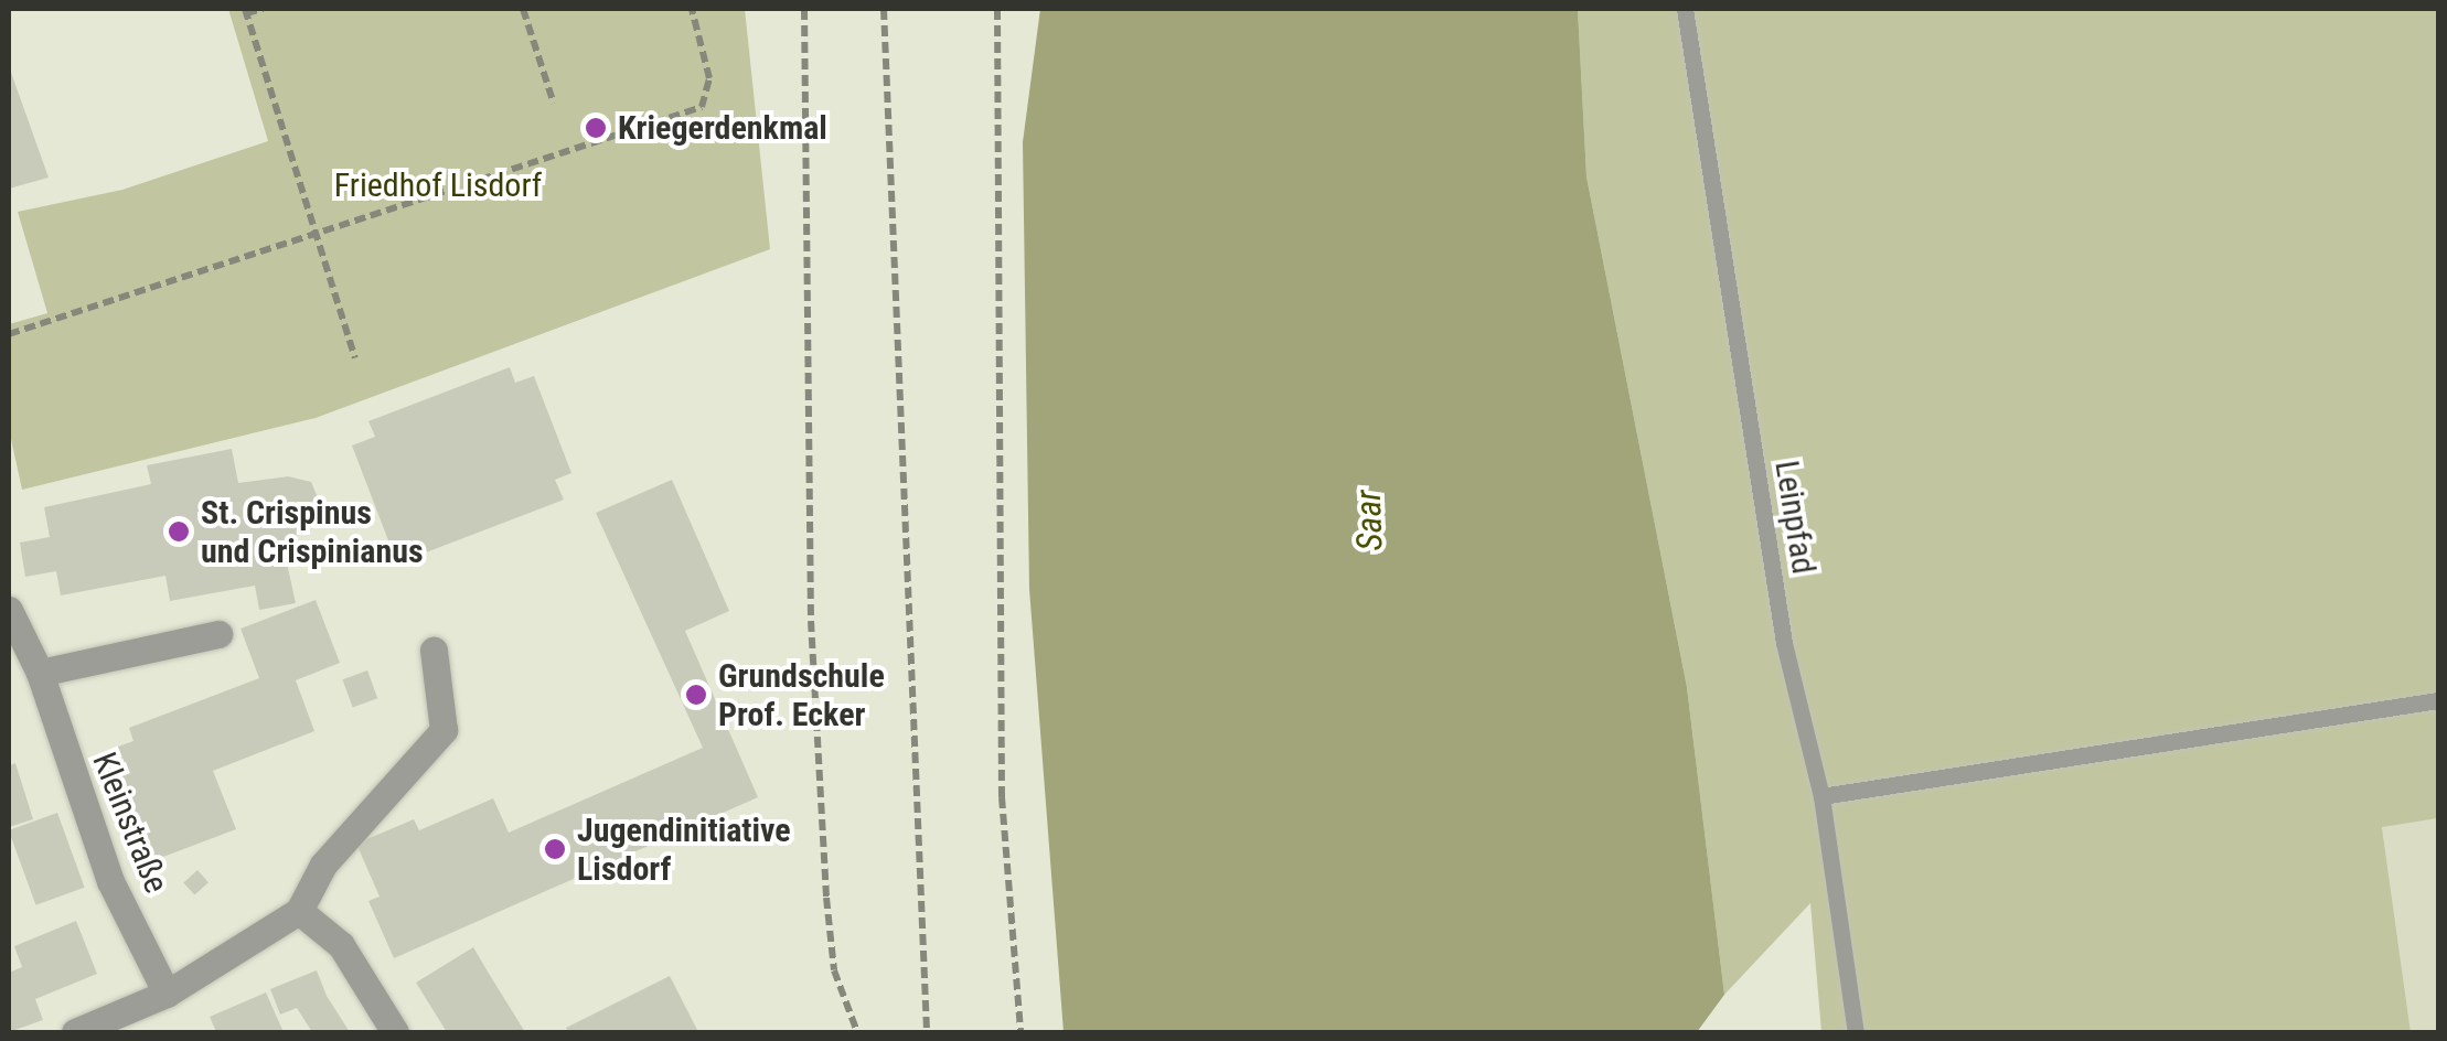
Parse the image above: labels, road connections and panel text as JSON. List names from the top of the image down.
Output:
{
  "streets": {
    "street": ["Kleinstraße"],
    "lane": ["Leinpfad"]
  },
  "water": ["Saar"],
  "parks": ["Friedhof Lisdorf"],
  "places": [
    "Kriegerdenkmal",
    "St. Crispinus und Crispinianus",
    "Grundschule Prof. Ecker",
    "Jugendinitiative Lisdorf"
  ]
}
